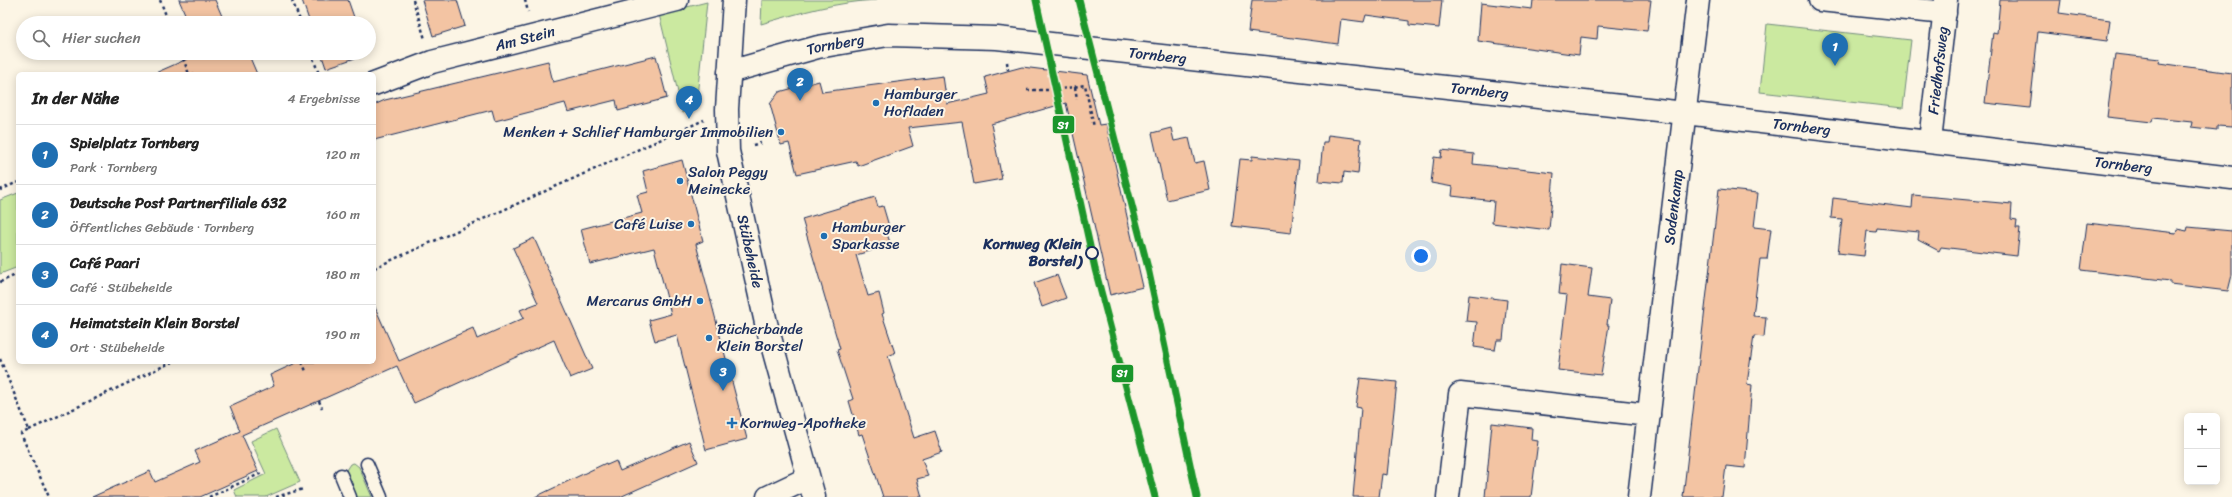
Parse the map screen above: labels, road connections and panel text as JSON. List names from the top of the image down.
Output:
{
  "streets": {
    "street": [
      "Am Stein",
      "Tornberg",
      "Friedhofsweg",
      "Sodenkamp",
      "Stübeheide"
    ]
  },
  "crossings": [
    ["Tornberg", "Friedhofsweg"],
    ["Tornberg", "Sodenkamp"],
    ["Tornberg", "Stübeheide"]
  ],
  "places": {
    "other": [
      "Hamburger Hofladen",
      "Menken + Schlief Hamburger Immobilien",
      "Salon Peggy Meinecke",
      "Café Luise",
      "Hamburger Sparkasse",
      "Kornweg (Klein Borstel)",
      "Mercarus GmbH",
      "Bücherbande Klein Borstel"
    ],
    "health": ["Kornweg-Apotheke"]
  },
  "lines": ["transit line S1"],
  "page": {
    "search": "Hier suchen",
    "pins": [
      "1",
      "2",
      "4",
      "3"
    ],
    "heading": ["In der Nähe", "4 Ergebnisse"],
    "list": [
      {
        "mark": "1",
        "name": "Spielplatz Tornberg",
        "note": "Park · Tornberg",
        "value": "120 m"
      },
      {
        "mark": "2",
        "name": "Deutsche Post Partnerfiliale 632",
        "note": "Öffentliches Gebäude · Tornberg",
        "value": "160 m"
      },
      {
        "mark": "3",
        "name": "Café Paari",
        "note": "Café · Stübeheide",
        "value": "180 m"
      },
      {
        "mark": "4",
        "name": "Heimatstein Klein Borstel",
        "note": "Ort · Stübeheide",
        "value": "190 m"
      }
    ],
    "map_buttons": ["+", "−"]
  }
}
